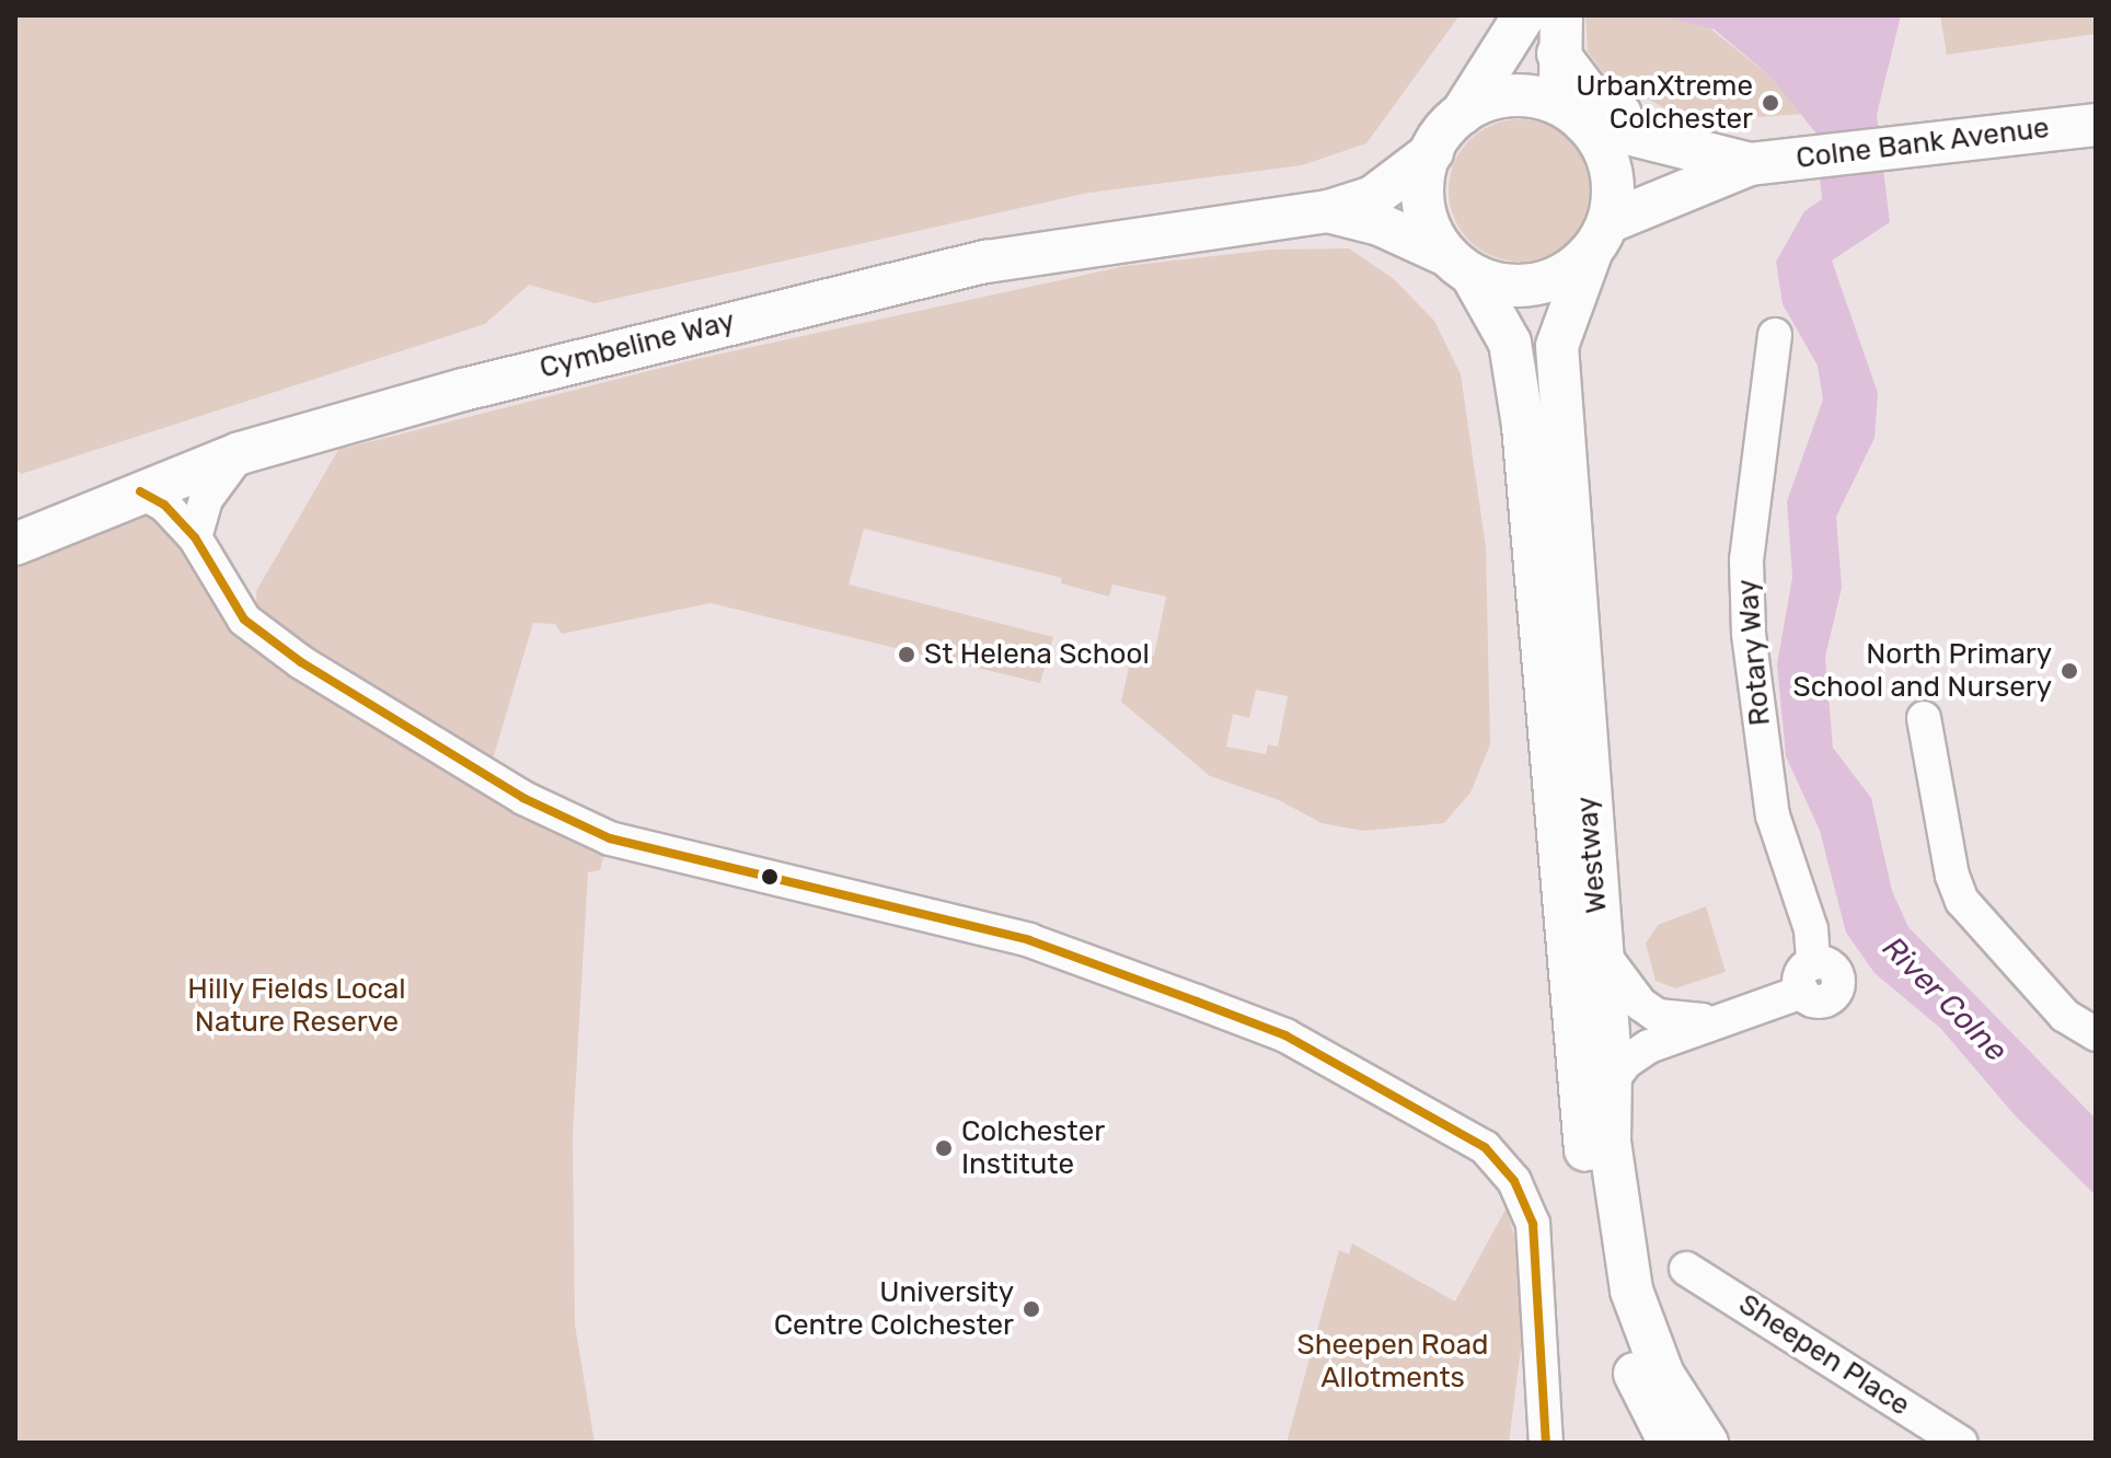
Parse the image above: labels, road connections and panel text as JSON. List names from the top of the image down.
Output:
{
  "streets": {
    "main road": ["Colne Bank Avenue", "Cymbeline Way", "Westway"],
    "street": ["Rotary Way", "Sheepen Place"]
  },
  "crossings": [
    ["Colne Bank Avenue", "Westway"]
  ],
  "water": ["River Colne"],
  "parks": ["Hilly Fields Local Nature Reserve", "Sheepen Road Allotments"],
  "places": [
    "UrbanXtreme Colchester",
    "St Helena School",
    "North Primary School and Nursery",
    "Colchester Institute",
    "University Centre Colchester"
  ]
}
